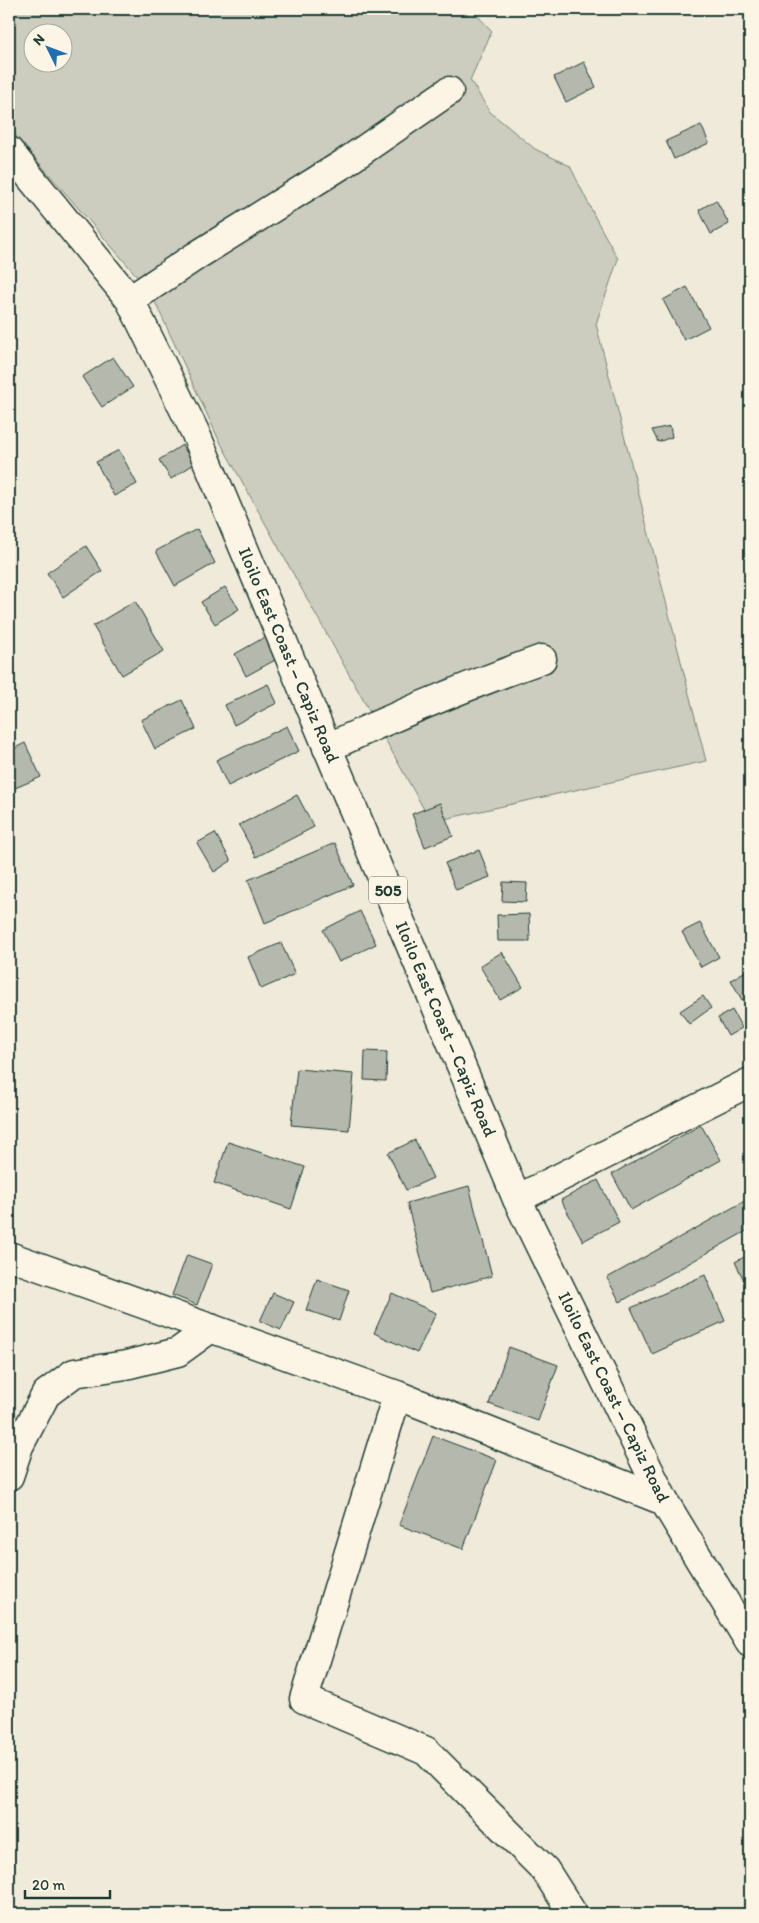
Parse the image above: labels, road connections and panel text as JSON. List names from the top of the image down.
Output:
{
  "streets": {
    "main road": ["Iloilo East Coast – Capiz Road", "505"]
  },
  "scale_bar": "20 m",
  "north": "top left"
}
